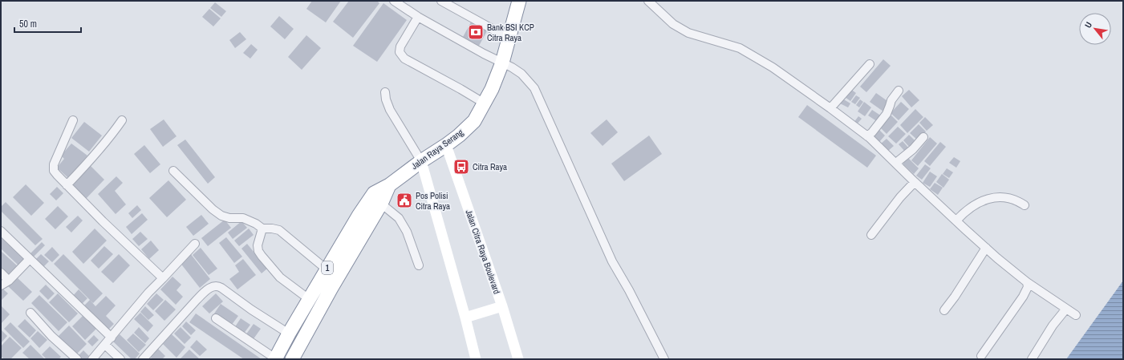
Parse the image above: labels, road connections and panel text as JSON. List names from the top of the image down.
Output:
{
  "streets": {
    "highway": ["Jalan Raya Serang", "1"],
    "main road": ["Jalan Citra Raya Boulevard"]
  },
  "crossings": [
    ["Jalan Raya Serang", "Jalan Citra Raya Boulevard"]
  ],
  "places": {
    "bank": ["Bank BSI KCP Citra Raya"],
    "bus stop": ["Citra Raya"],
    "public building": ["Pos Polisi Citra Raya"]
  },
  "scale_bar": "50 m",
  "north": "top left"
}
